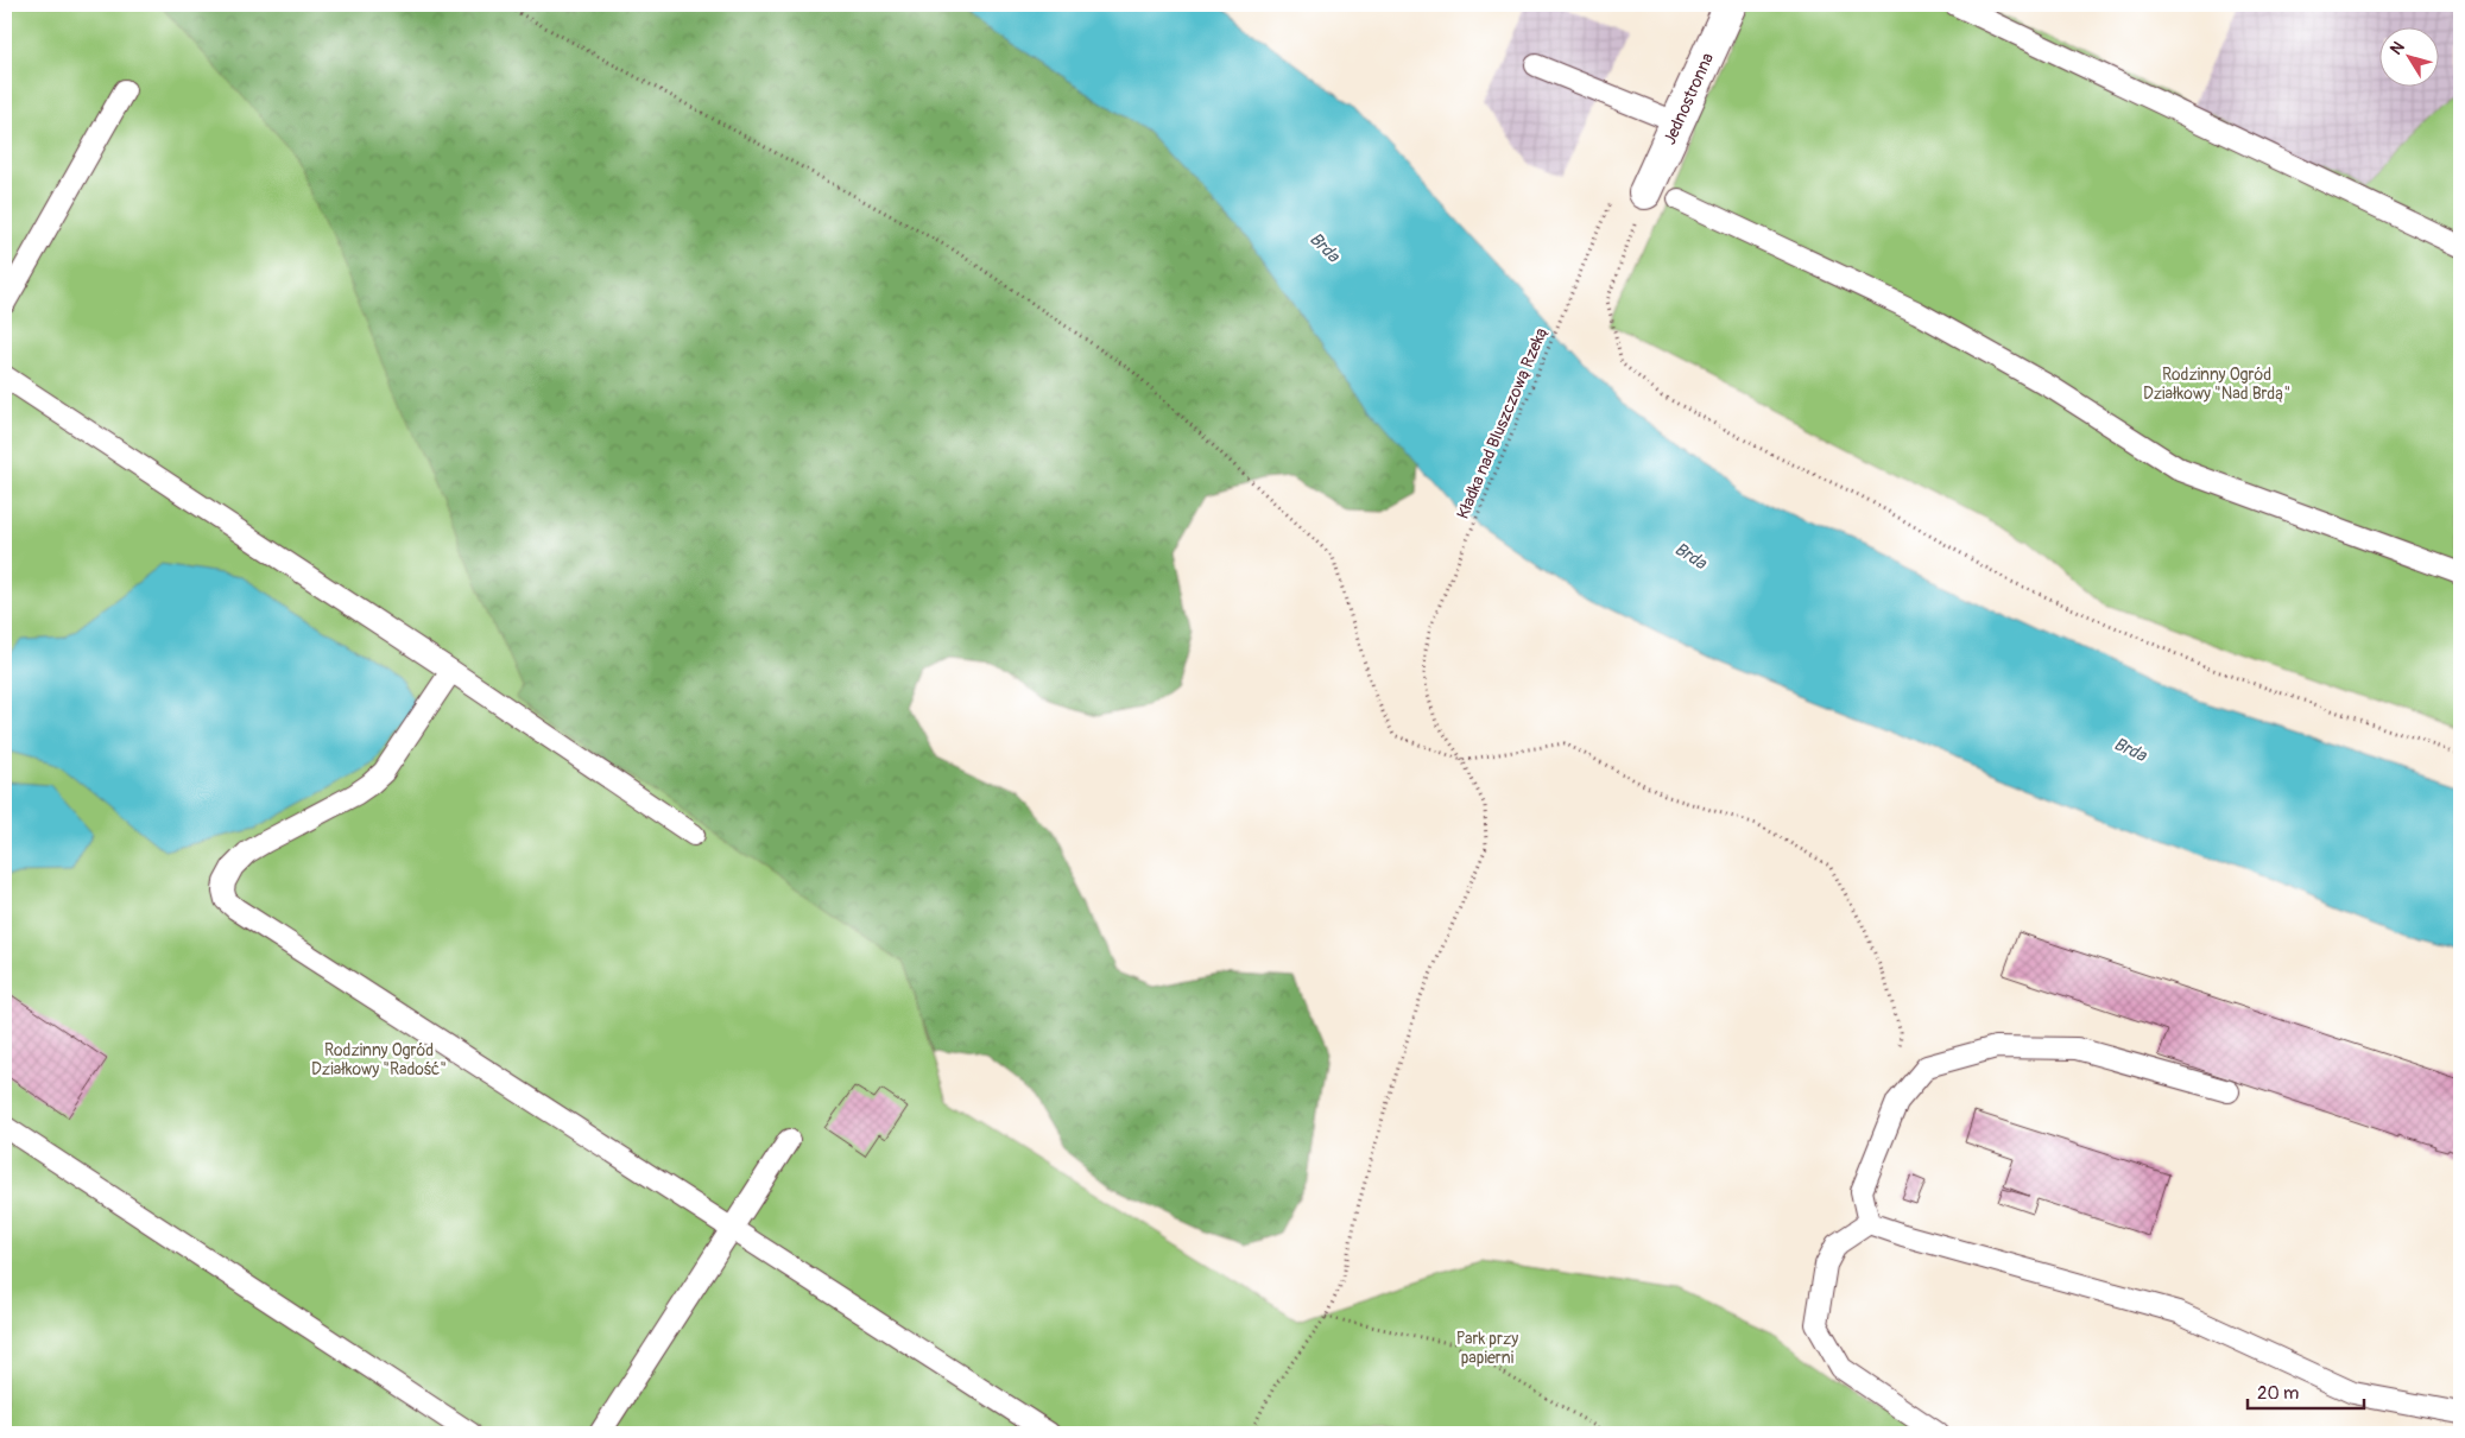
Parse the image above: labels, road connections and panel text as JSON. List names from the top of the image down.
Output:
{
  "streets": {
    "street": ["Jednostronna"],
    "path": ["Kładka nad Bluszczową Rzeką"]
  },
  "water": ["Brda"],
  "parks": ["Rodzinny Ogród Działkowy \"Nad Brdą\"", "Rodzinny Ogród Działkowy \"Radość\"", "Park przy papierni"],
  "scale_bar": "20 m",
  "north": "top left"
}
